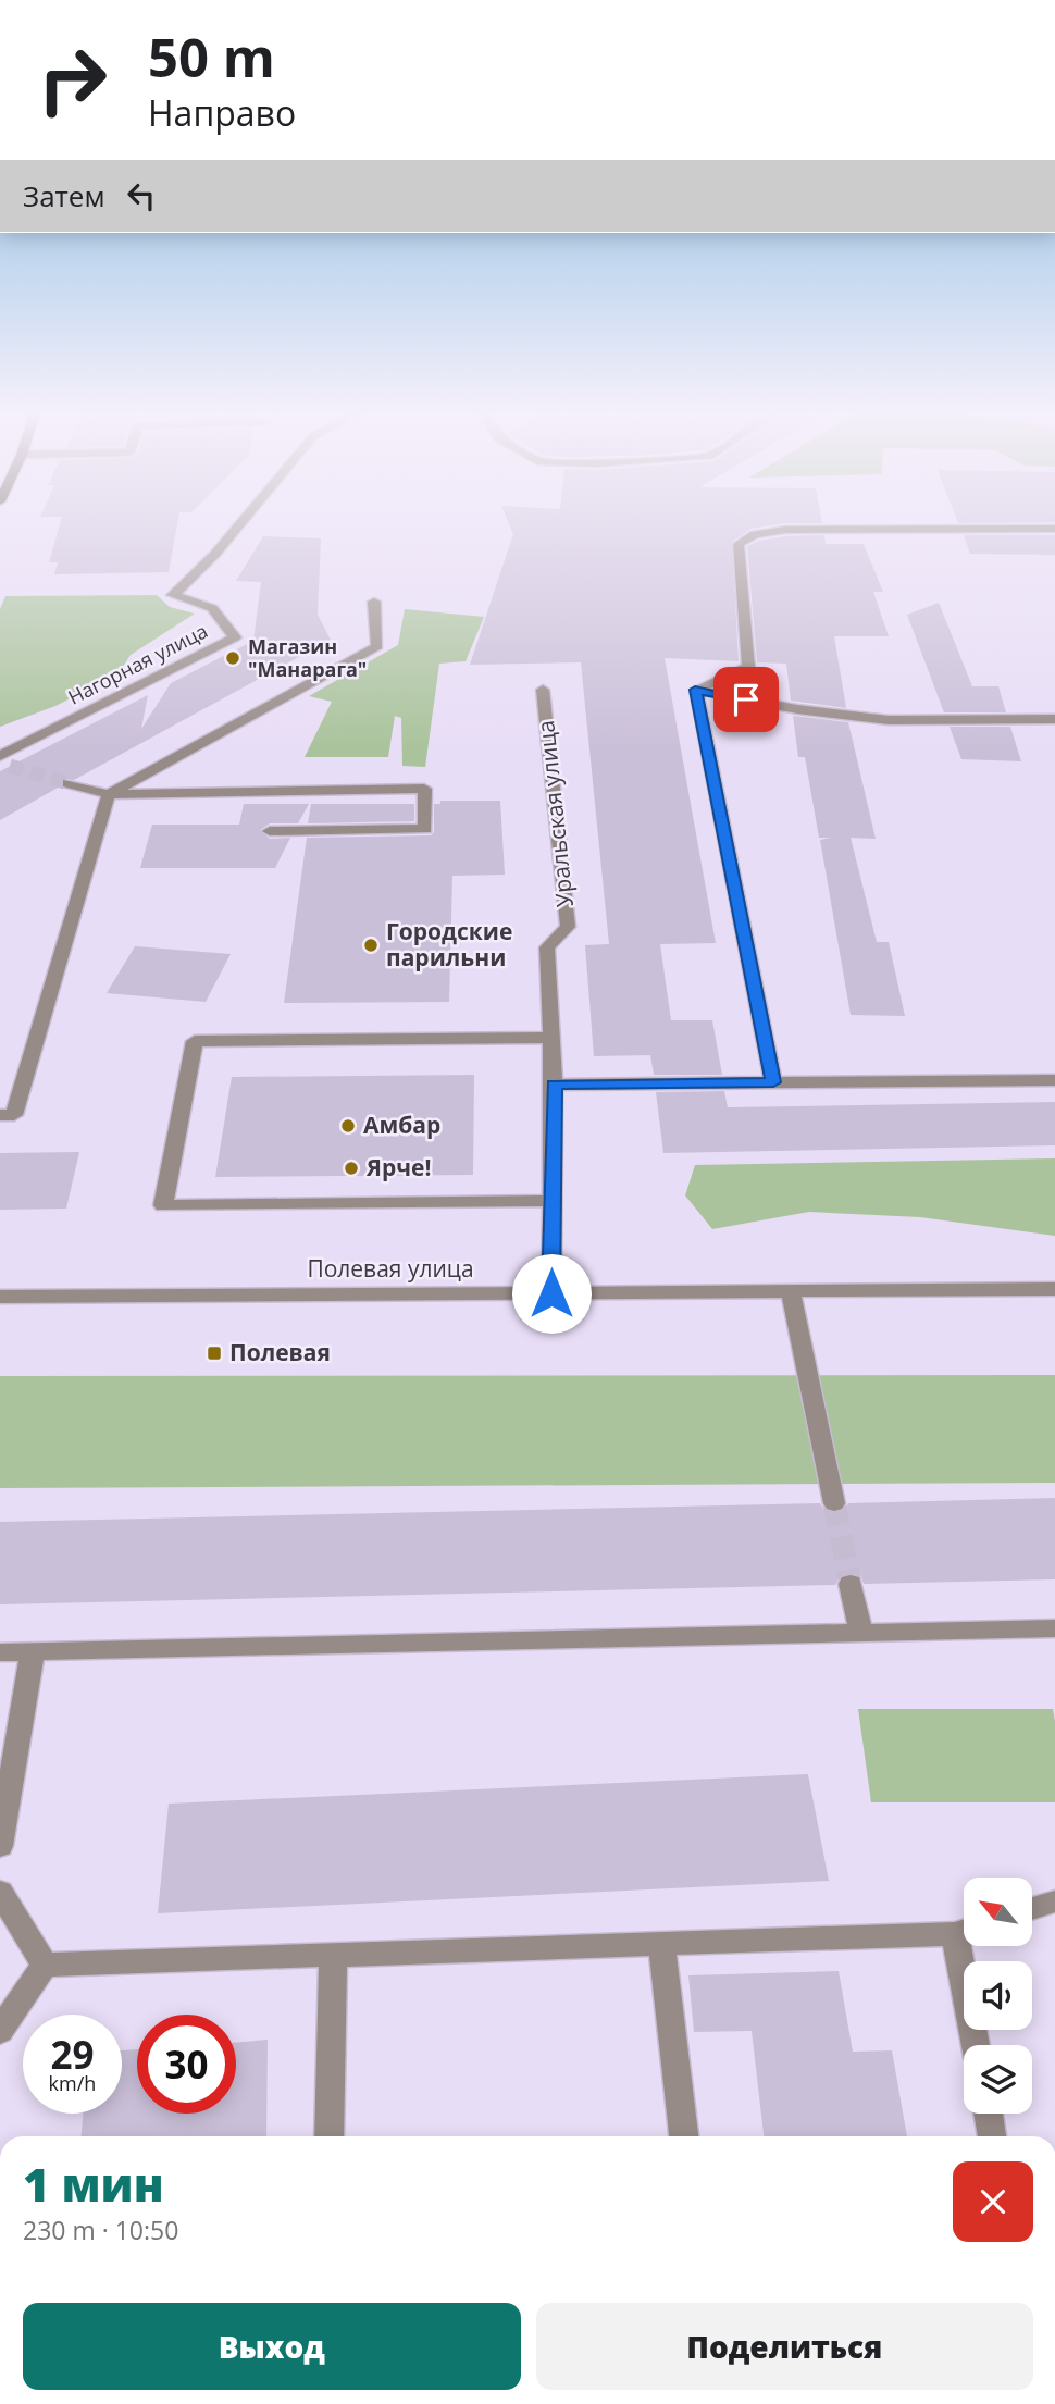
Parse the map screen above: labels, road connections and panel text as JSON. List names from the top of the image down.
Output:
{
  "streets": {
    "street": ["Нагорная улица", "Уральская улица", "Полевая улица"]
  },
  "crossings": [
    ["Уральская улица", "Полевая улица"]
  ],
  "places": {
    "other": [
      "Магазин \"Манарага\"",
      "Городские парильни",
      "Амбар",
      "Ярче!"
    ],
    "transit": ["Полевая"]
  },
  "north": "top left",
  "page": {
    "turn": ["50 m", "Направо"],
    "then": "Затем",
    "speed": "29 km/h",
    "limit": "30",
    "heading": ["1 мин", "230 m · 10:50"],
    "buttons": ["Выход", "Поделиться"]
  }
}
